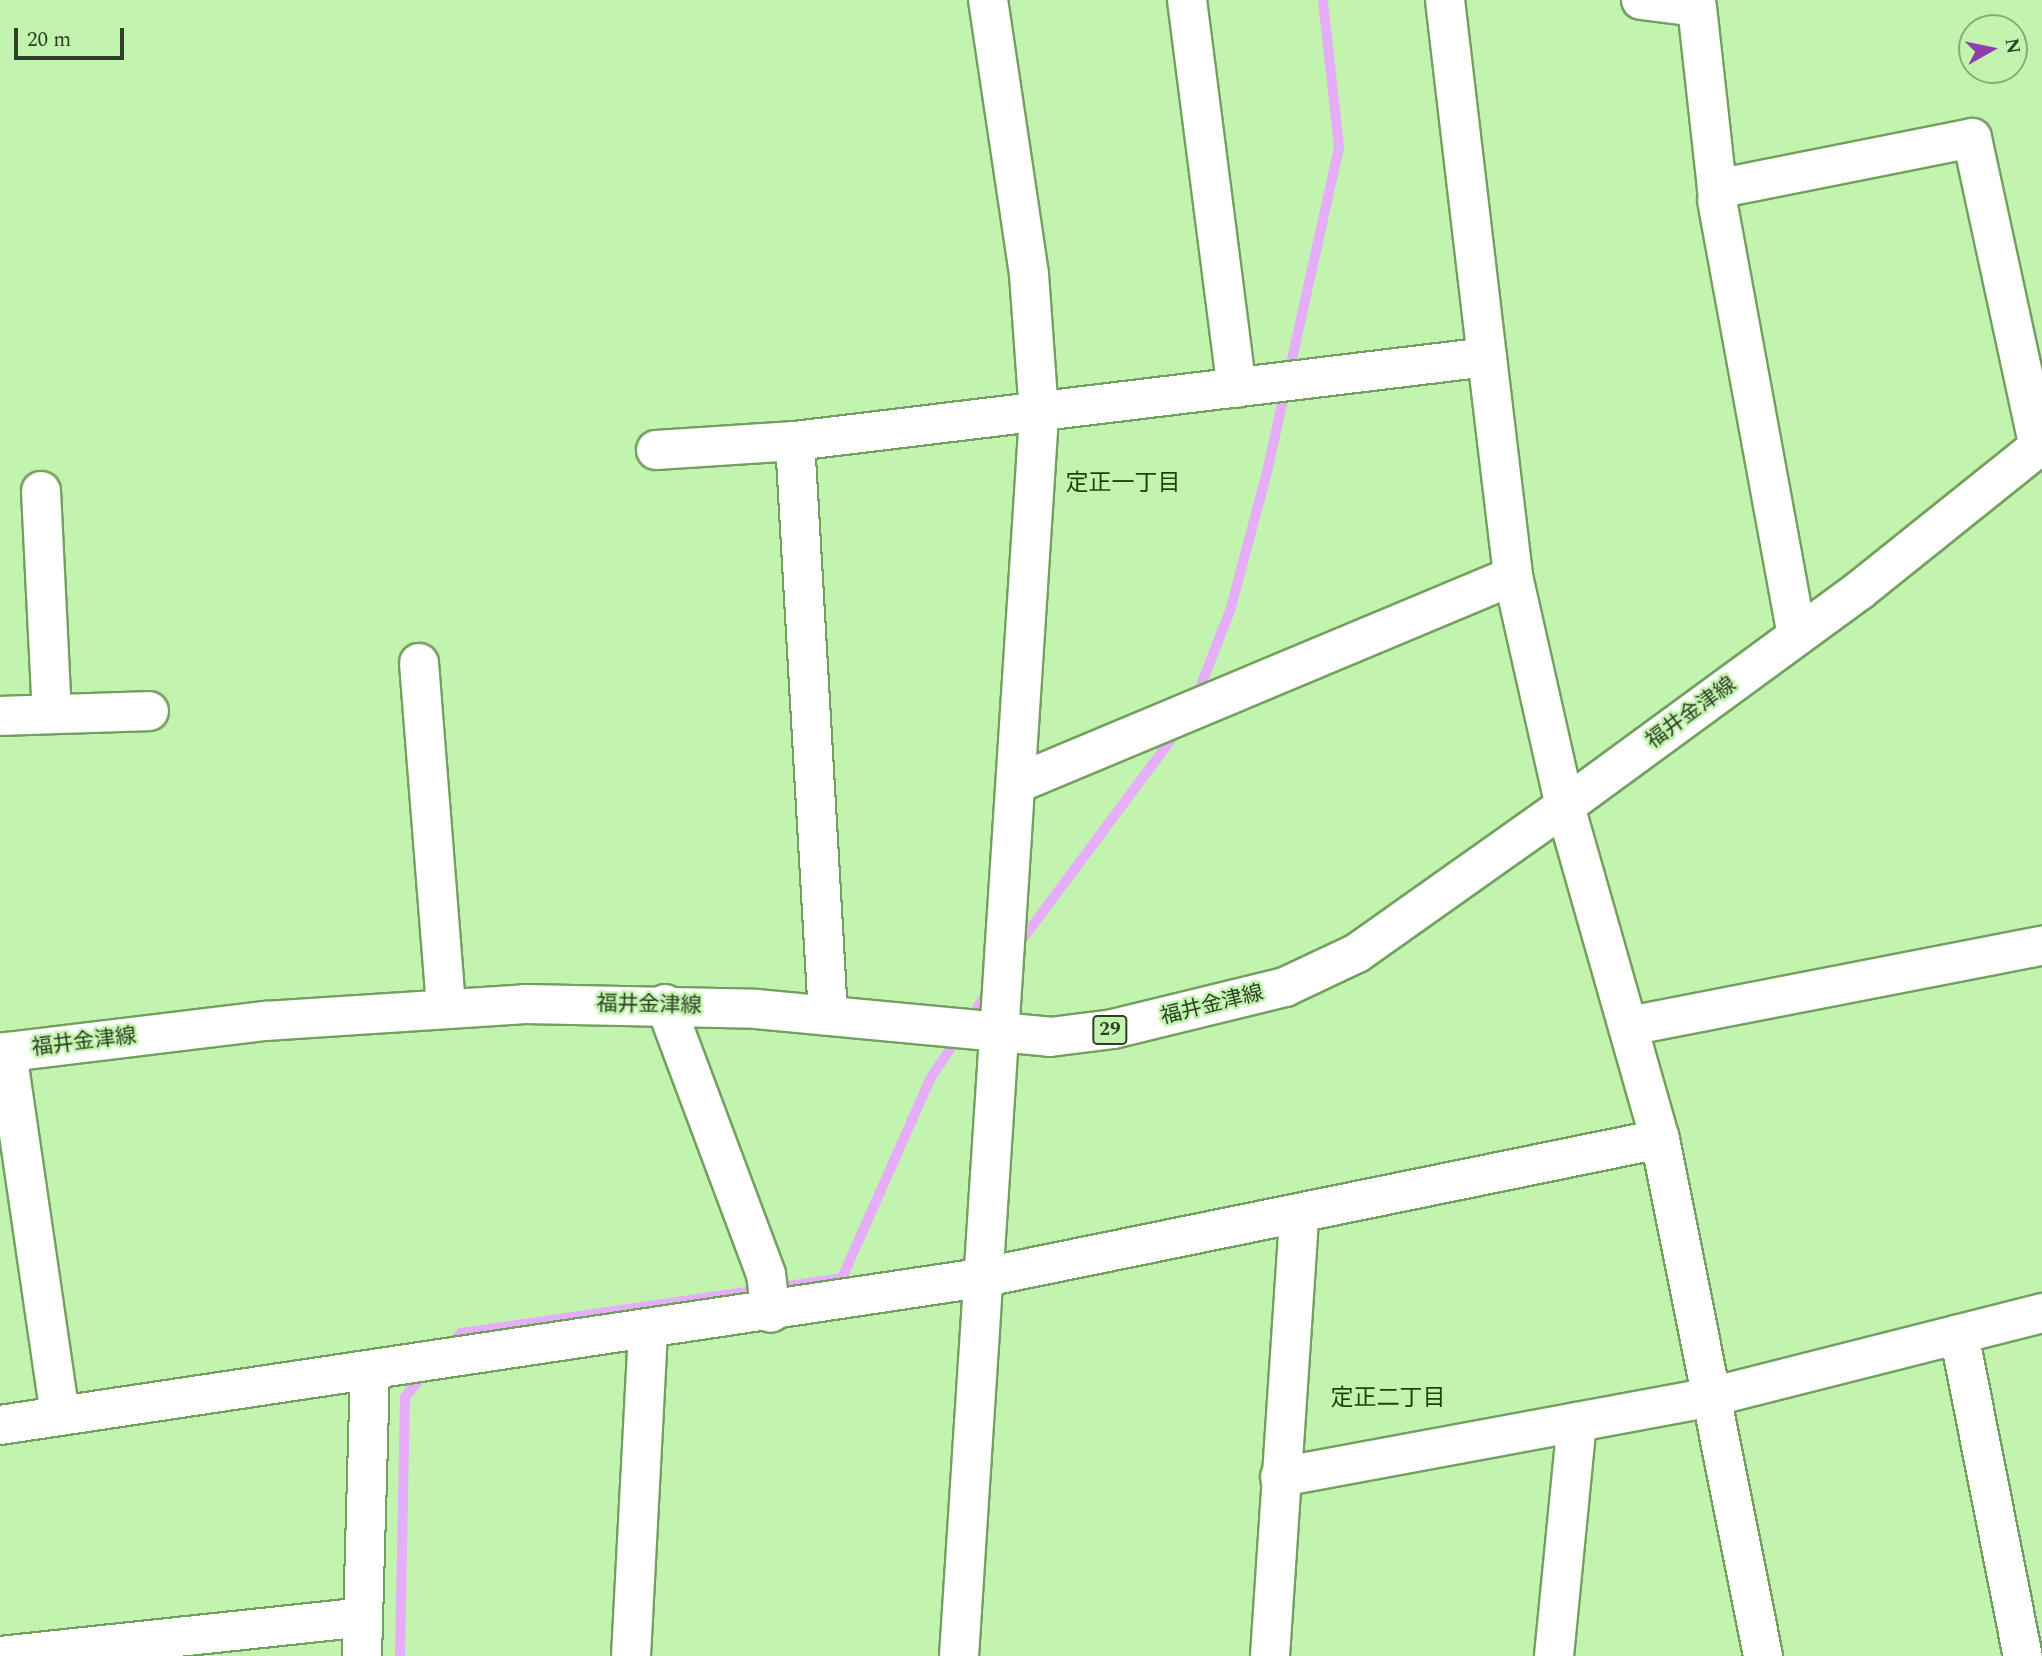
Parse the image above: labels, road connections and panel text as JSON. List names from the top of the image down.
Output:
{
  "streets": {
    "street": ["福井金津線", "29"]
  },
  "districts": ["定正一丁目", "定正二丁目"],
  "scale_bar": "20 m",
  "north": "right"
}
